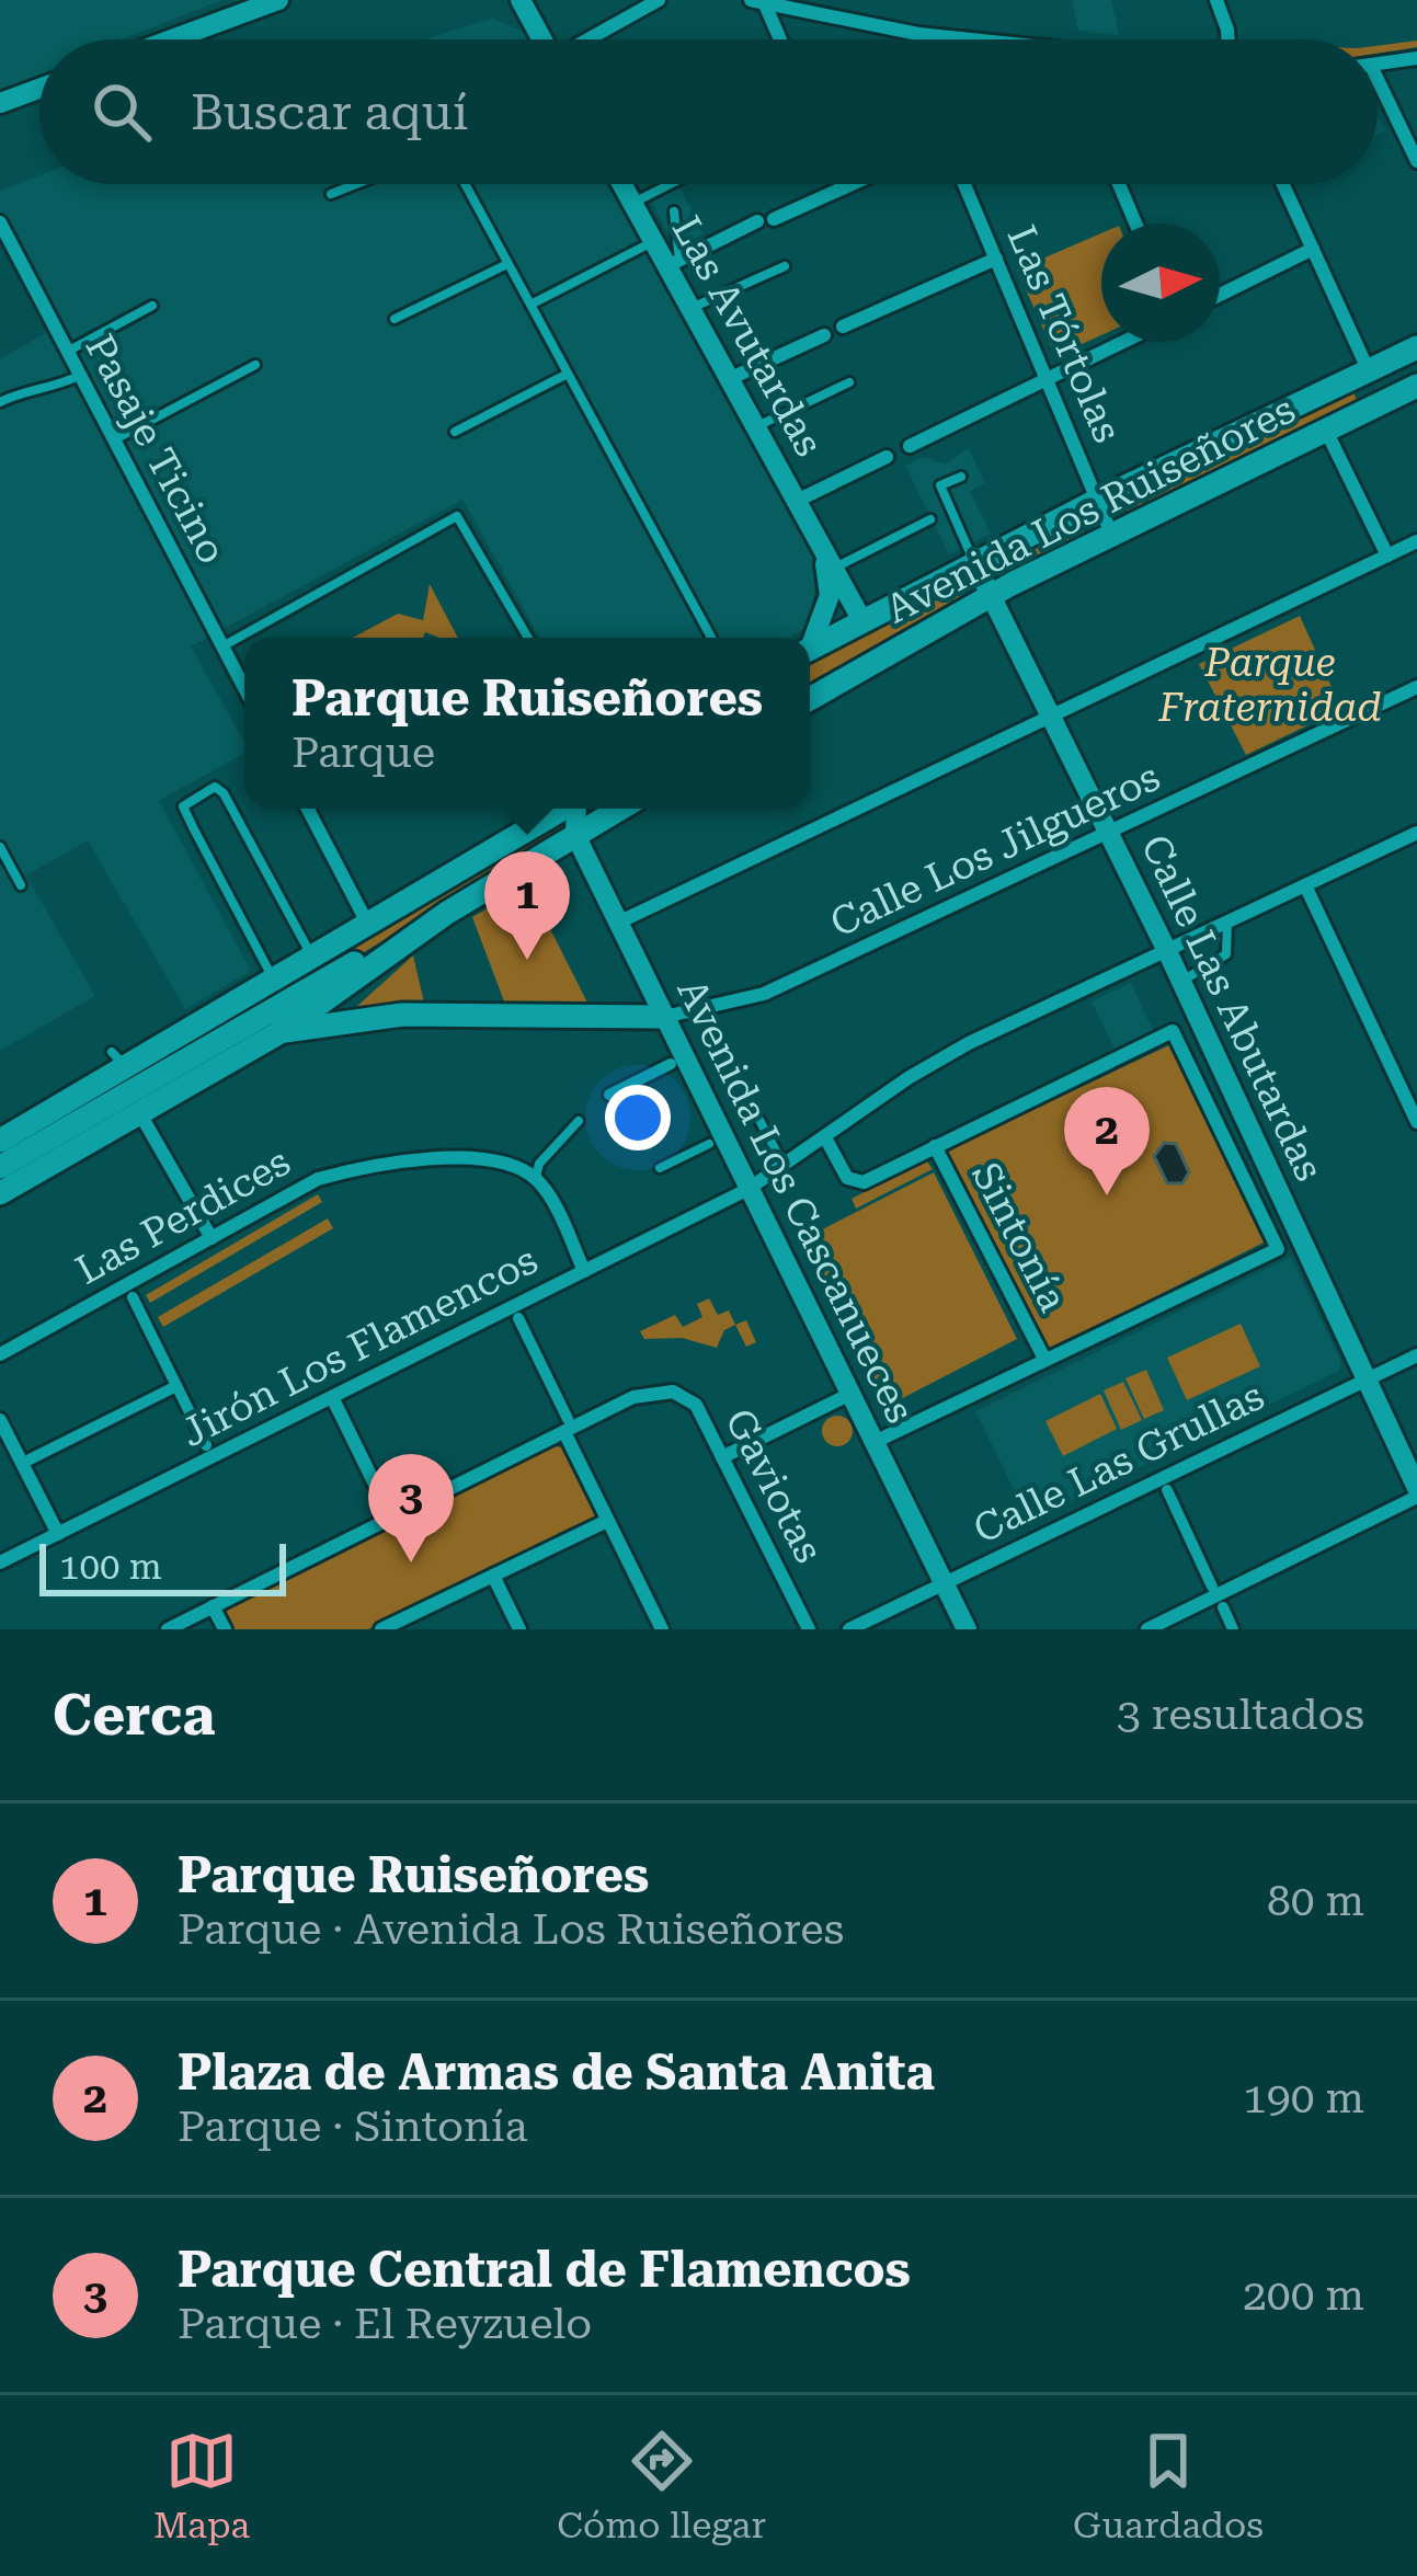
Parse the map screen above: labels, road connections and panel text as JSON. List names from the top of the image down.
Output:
{
  "streets": {
    "main road": ["Avenida Los Ruiseñores"],
    "street": [
      "Las Tórtolas",
      "Las Avutardas",
      "Pasaje Ticino",
      "Calle Los Jilgueros",
      "Calle Las Abutardas",
      "Avenida Los Cascanueces",
      "Las Perdices",
      "Sintonía",
      "Jirón Los Flamencos",
      "Calle Las Grullas",
      "Gaviotas"
    ]
  },
  "crossings": [
    ["Las Tórtolas", "Avenida Los Ruiseñores"],
    ["Las Avutardas", "Avenida Los Ruiseñores"],
    ["Avenida Los Ruiseñores", "Calle Las Abutardas"],
    ["Calle Los Jilgueros", "Calle Las Abutardas"],
    ["Calle Los Jilgueros", "Avenida Los Cascanueces"],
    ["Calle Las Abutardas", "Jirón Los Flamencos"],
    ["Calle Las Abutardas", "Calle Las Grullas"],
    ["Avenida Los Cascanueces", "Jirón Los Flamencos"],
    ["Avenida Los Cascanueces", "Calle Las Grullas"]
  ],
  "parks": ["Parque Fraternidad"],
  "scale_bar": "100 m",
  "north": "right",
  "page": {
    "search": "Buscar aquí",
    "popup": ["Parque Ruiseñores", "Parque"],
    "pins": ["1", "2", "3"],
    "scale": "100 m",
    "heading": ["Cerca", "3 resultados"],
    "list": [
      {
        "mark": "1",
        "name": "Parque Ruiseñores",
        "note": "Parque · Avenida Los Ruiseñores",
        "value": "80 m"
      },
      {
        "mark": "2",
        "name": "Plaza de Armas de Santa Anita",
        "note": "Parque · Sintonía",
        "value": "190 m"
      },
      {
        "mark": "3",
        "name": "Parque Central de Flamencos",
        "note": "Parque · El Reyzuelo",
        "value": "200 m"
      }
    ],
    "nav": ["Mapa", "Cómo llegar", "Guardados"]
  }
}
